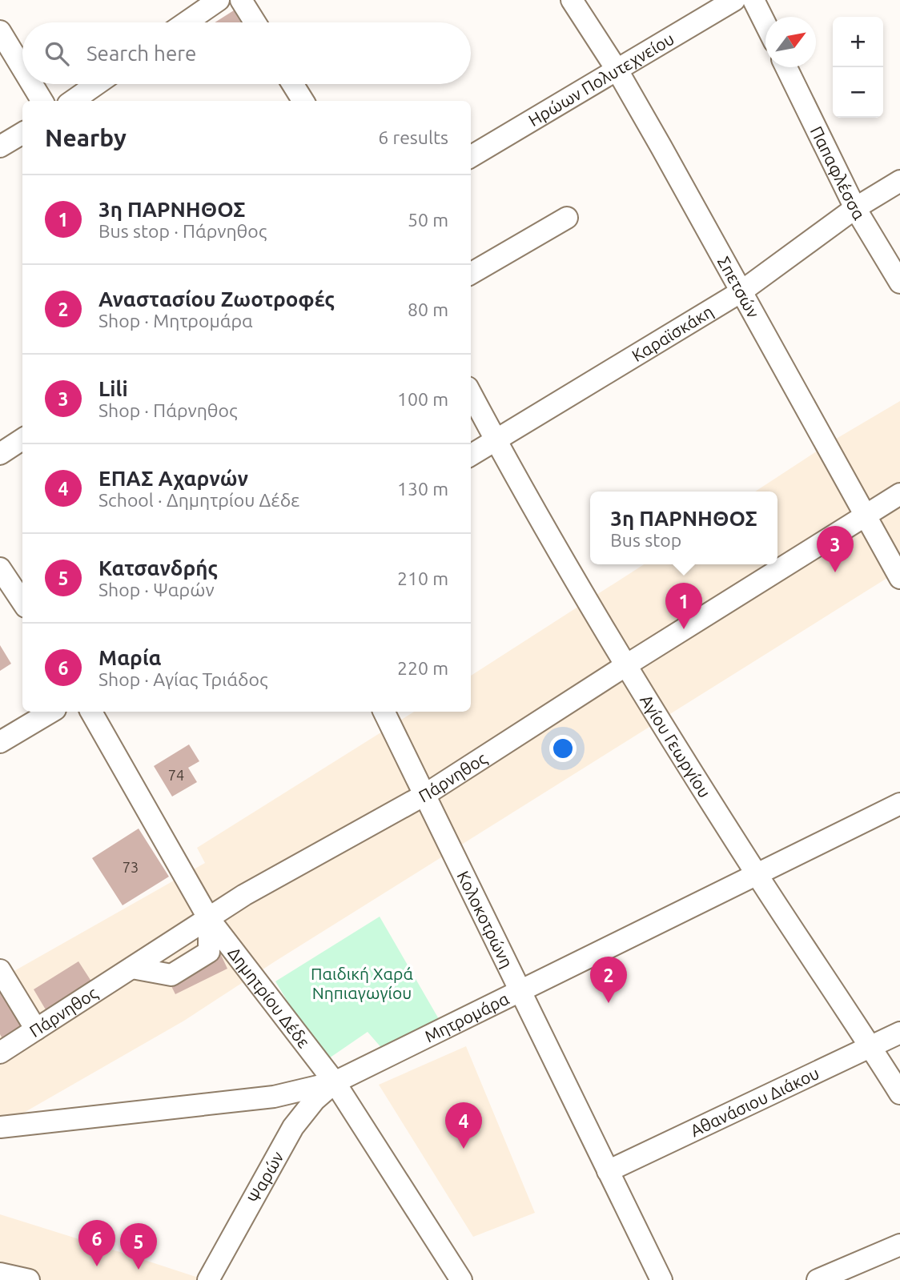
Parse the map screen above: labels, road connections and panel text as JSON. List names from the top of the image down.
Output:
{
  "streets": {
    "street": [
      "Ηρώων Πολυτεχνείου",
      "Παπαφλέσσα",
      "Σπετσών",
      "Καραϊσκάκη",
      "Αγίου Γεωργίου",
      "Πάρνηθος",
      "Κολοκοτρώνη",
      "Δημητρίου Δέδε",
      "Μητρομάρα",
      "Αθανάσιου Διάκου",
      "Ψαρών"
    ]
  },
  "crossings": [
    ["Ηρώων Πολυτεχνείου", "Σπετσών"],
    ["Παπαφλέσσα", "Καραϊσκάκη"],
    ["Σπετσών", "Καραϊσκάκη"],
    ["Σπετσών", "Πάρνηθος"],
    ["Καραϊσκάκη", "Αγίου Γεωργίου"],
    ["Αγίου Γεωργίου", "Πάρνηθος"],
    ["Αγίου Γεωργίου", "Μητρομάρα"],
    ["Αγίου Γεωργίου", "Αθανάσιου Διάκου"],
    ["Πάρνηθος", "Κολοκοτρώνη"],
    ["Πάρνηθος", "Δημητρίου Δέδε"],
    ["Κολοκοτρώνη", "Μητρομάρα"],
    ["Κολοκοτρώνη", "Αθανάσιου Διάκου"],
    ["Δημητρίου Δέδε", "Μητρομάρα"],
    ["Δημητρίου Δέδε", "Ψαρών"],
    ["Μητρομάρα", "Ψαρών"]
  ],
  "parks": ["Παιδική Χαρά Νηπιαγωγίου"],
  "house_numbers": ["74", "73"],
  "north": "top right",
  "page": {
    "map_buttons": ["+", "−"],
    "search": "Search here",
    "heading": ["Nearby", "6 results"],
    "list": [
      {
        "mark": "1",
        "name": "3η ΠΑΡΝΗΘΟΣ",
        "note": "Bus stop · Πάρνηθος",
        "value": "50 m"
      },
      {
        "mark": "2",
        "name": "Αναστασίου Ζωοτροφές",
        "note": "Shop · Μητρομάρα",
        "value": "80 m"
      },
      {
        "mark": "3",
        "name": "Lili",
        "note": "Shop · Πάρνηθος",
        "value": "100 m"
      },
      {
        "mark": "4",
        "name": "ΕΠΑΣ Αχαρνών",
        "note": "School · Δημητρίου Δέδε",
        "value": "130 m"
      },
      {
        "mark": "5",
        "name": "Κατσανδρής",
        "note": "Shop · Ψαρών",
        "value": "210 m"
      },
      {
        "mark": "6",
        "name": "Μαρία",
        "note": "Shop · Αγίας Τριάδος",
        "value": "220 m"
      }
    ],
    "popup": ["3η ΠΑΡΝΗΘΟΣ", "Bus stop"],
    "pins": [
      "3",
      "1",
      "2",
      "4",
      "6",
      "5"
    ]
  }
}
